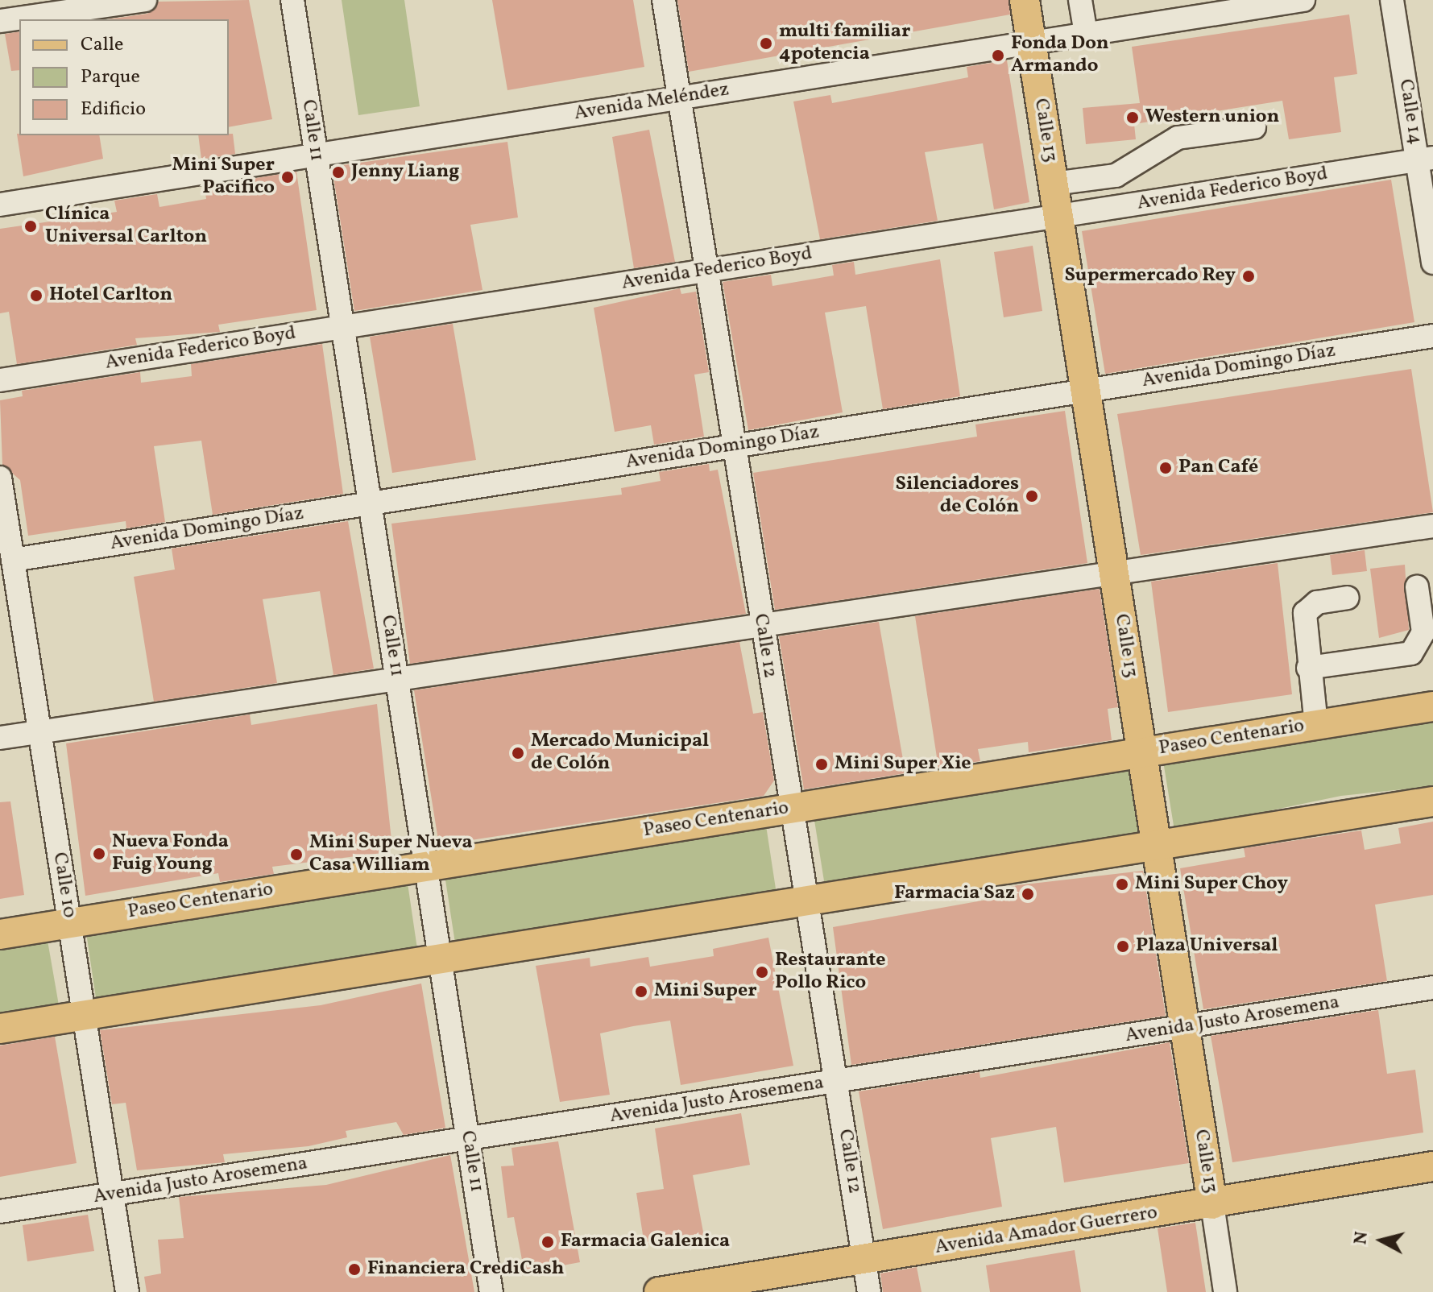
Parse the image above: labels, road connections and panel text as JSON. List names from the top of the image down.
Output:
{
  "streets": {
    "main road": ["Calle 13", "Paseo Centenario", "Avenida Amador Guerrero"],
    "street": [
      "Avenida Meléndez",
      "Calle 14",
      "Calle 11",
      "Avenida Federico Boyd",
      "Avenida Domingo Díaz",
      "Calle 12",
      "Calle 10",
      "Avenida Justo Arosemena"
    ]
  },
  "crossings": [
    ["Avenida Meléndez", "Calle 11"],
    ["Avenida Meléndez", "Calle 13"],
    ["Avenida Meléndez", "Calle 12"],
    ["Calle 14", "Avenida Federico Boyd"],
    ["Calle 11", "Avenida Federico Boyd"],
    ["Calle 11", "Avenida Domingo Díaz"],
    ["Calle 11", "Paseo Centenario"],
    ["Calle 11", "Avenida Justo Arosemena"],
    ["Calle 13", "Avenida Federico Boyd"],
    ["Calle 13", "Avenida Domingo Díaz"],
    ["Calle 13", "Paseo Centenario"],
    ["Calle 13", "Avenida Justo Arosemena"],
    ["Calle 13", "Avenida Amador Guerrero"],
    ["Avenida Federico Boyd", "Calle 12"],
    ["Avenida Domingo Díaz", "Calle 12"],
    ["Avenida Domingo Díaz", "Calle 10"],
    ["Calle 12", "Paseo Centenario"],
    ["Calle 12", "Avenida Justo Arosemena"],
    ["Calle 12", "Avenida Amador Guerrero"],
    ["Paseo Centenario", "Calle 10"],
    ["Calle 10", "Avenida Justo Arosemena"]
  ],
  "places": [
    "multi familiar 4potencia",
    "Fonda Don Armando",
    "Western union",
    "Jenny Liang",
    "Mini Super Pacifico",
    "Clínica Universal Carlton",
    "Supermercado Rey",
    "Hotel Carlton",
    "Pan Café",
    "Silenciadores de Colón",
    "Mercado Municipal de Colón",
    "Mini Super Xie",
    "Nueva Fonda Fuig Young",
    "Mini Super Nueva Casa William",
    "Mini Super Choy",
    "Farmacia Saz",
    "Plaza Universal",
    "Restaurante Pollo Rico",
    "Mini Super",
    "Farmacia Galenica",
    "Financiera CrediCash"
  ],
  "legend": ["Calle", "Parque", "Edificio"],
  "north": "left"
}
